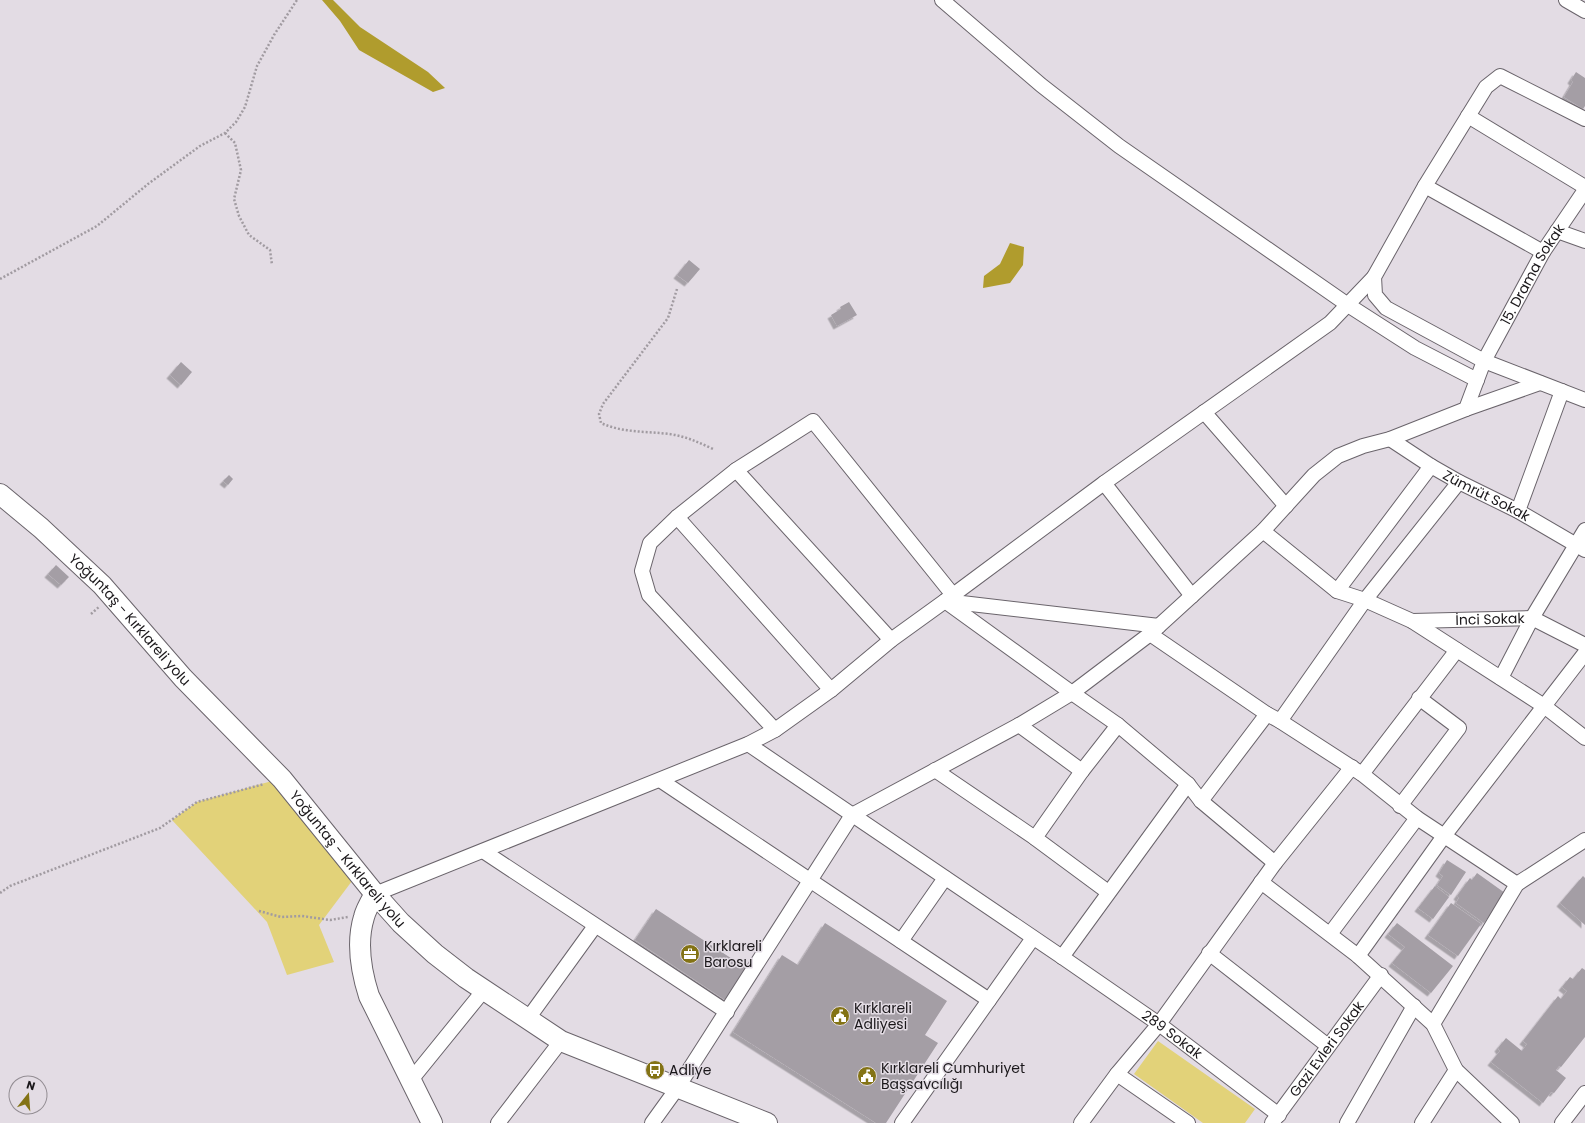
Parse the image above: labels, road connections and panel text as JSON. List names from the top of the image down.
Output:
{
  "streets": {
    "street": [
      "15. Drama Sokak",
      "Zümrüt Sokak",
      "İnci Sokak",
      "Yoğuntaş - Kırklareli yolu",
      "289 Sokak",
      "Gazi Evleri Sokak"
    ]
  },
  "crossings": [
    ["289 Sokak", "Gazi Evleri Sokak"]
  ],
  "places": {
    "office": ["Kırklareli Barosu"],
    "public building": ["Kırklareli Adliyesi", "Kırklareli Cumhuriyet Başsavcılığı"],
    "bus stop": ["Adliye"]
  },
  "north": "top"
}
